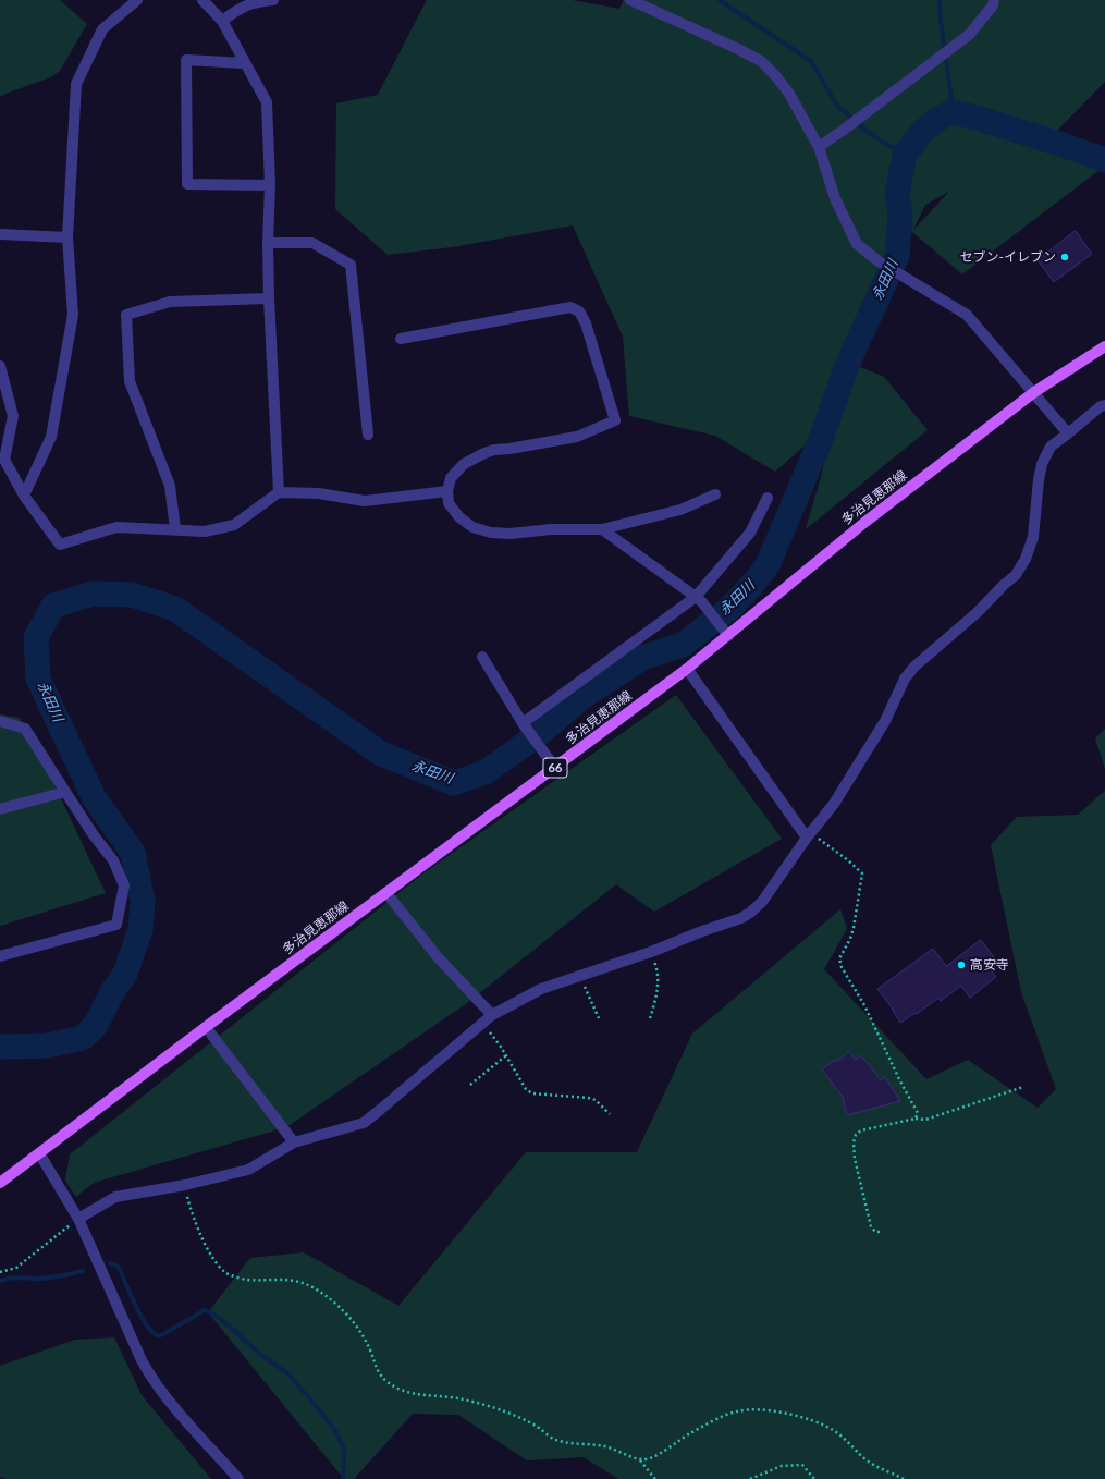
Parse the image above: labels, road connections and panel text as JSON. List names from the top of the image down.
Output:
{
  "streets": {
    "main road": ["多治見恵那線", "66"]
  },
  "water": ["永田川"],
  "places": ["セブン-イレブン", "高安寺"]
}
